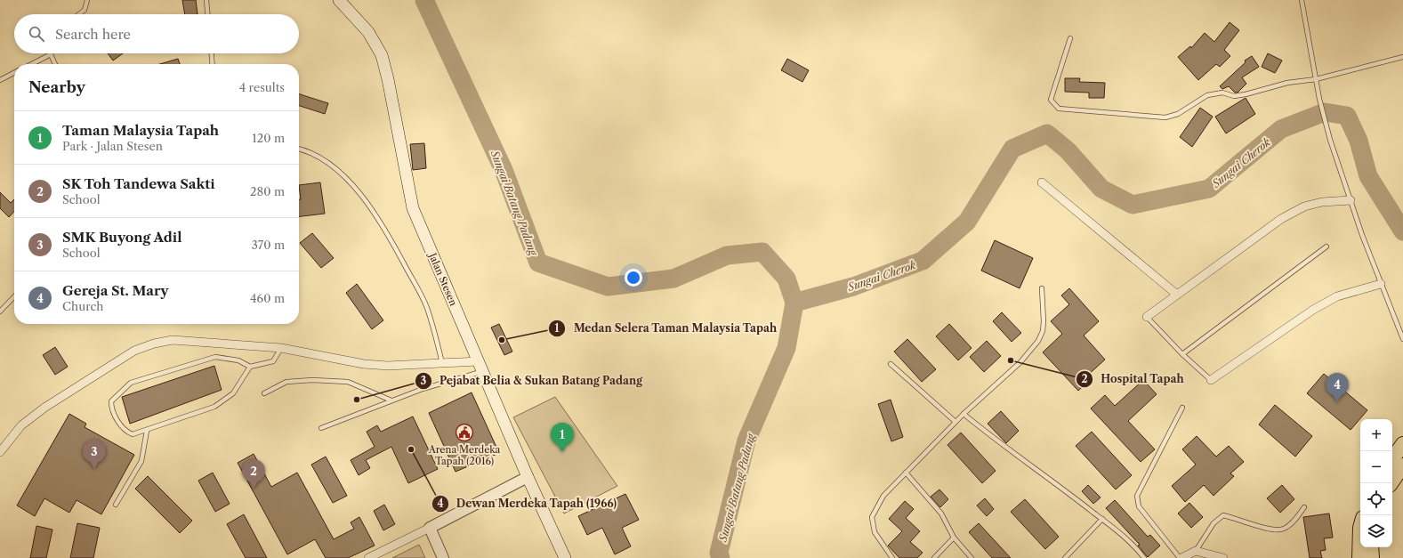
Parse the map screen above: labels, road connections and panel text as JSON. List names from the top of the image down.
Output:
{
  "streets": {
    "main road": ["Jalan Stesen"]
  },
  "water": ["Sungai Cherok", "Sungai Batang Padang"],
  "places": {
    "other": [
      "Medan Selera Taman Malaysia Tapah",
      "Hospital Tapah",
      "Pejabat Belia & Sukan Batang Padang",
      "Dewan Merdeka Tapah (1966)"
    ],
    "public building": ["Arena Merdeka Tapah (2016)"]
  },
  "page": {
    "search": "Search here",
    "heading": ["Nearby", "4 results"],
    "list": [
      {
        "mark": "1",
        "name": "Taman Malaysia Tapah",
        "note": "Park · Jalan Stesen",
        "value": "120 m"
      },
      {
        "mark": "2",
        "name": "SK Toh Tandewa Sakti",
        "note": "School",
        "value": "280 m"
      },
      {
        "mark": "3",
        "name": "SMK Buyong Adil",
        "note": "School",
        "value": "370 m"
      },
      {
        "mark": "4",
        "name": "Gereja St. Mary",
        "note": "Church",
        "value": "460 m"
      }
    ],
    "pins": [
      "4",
      "1",
      "3",
      "2"
    ],
    "map_buttons": ["+", "−"]
  }
}
